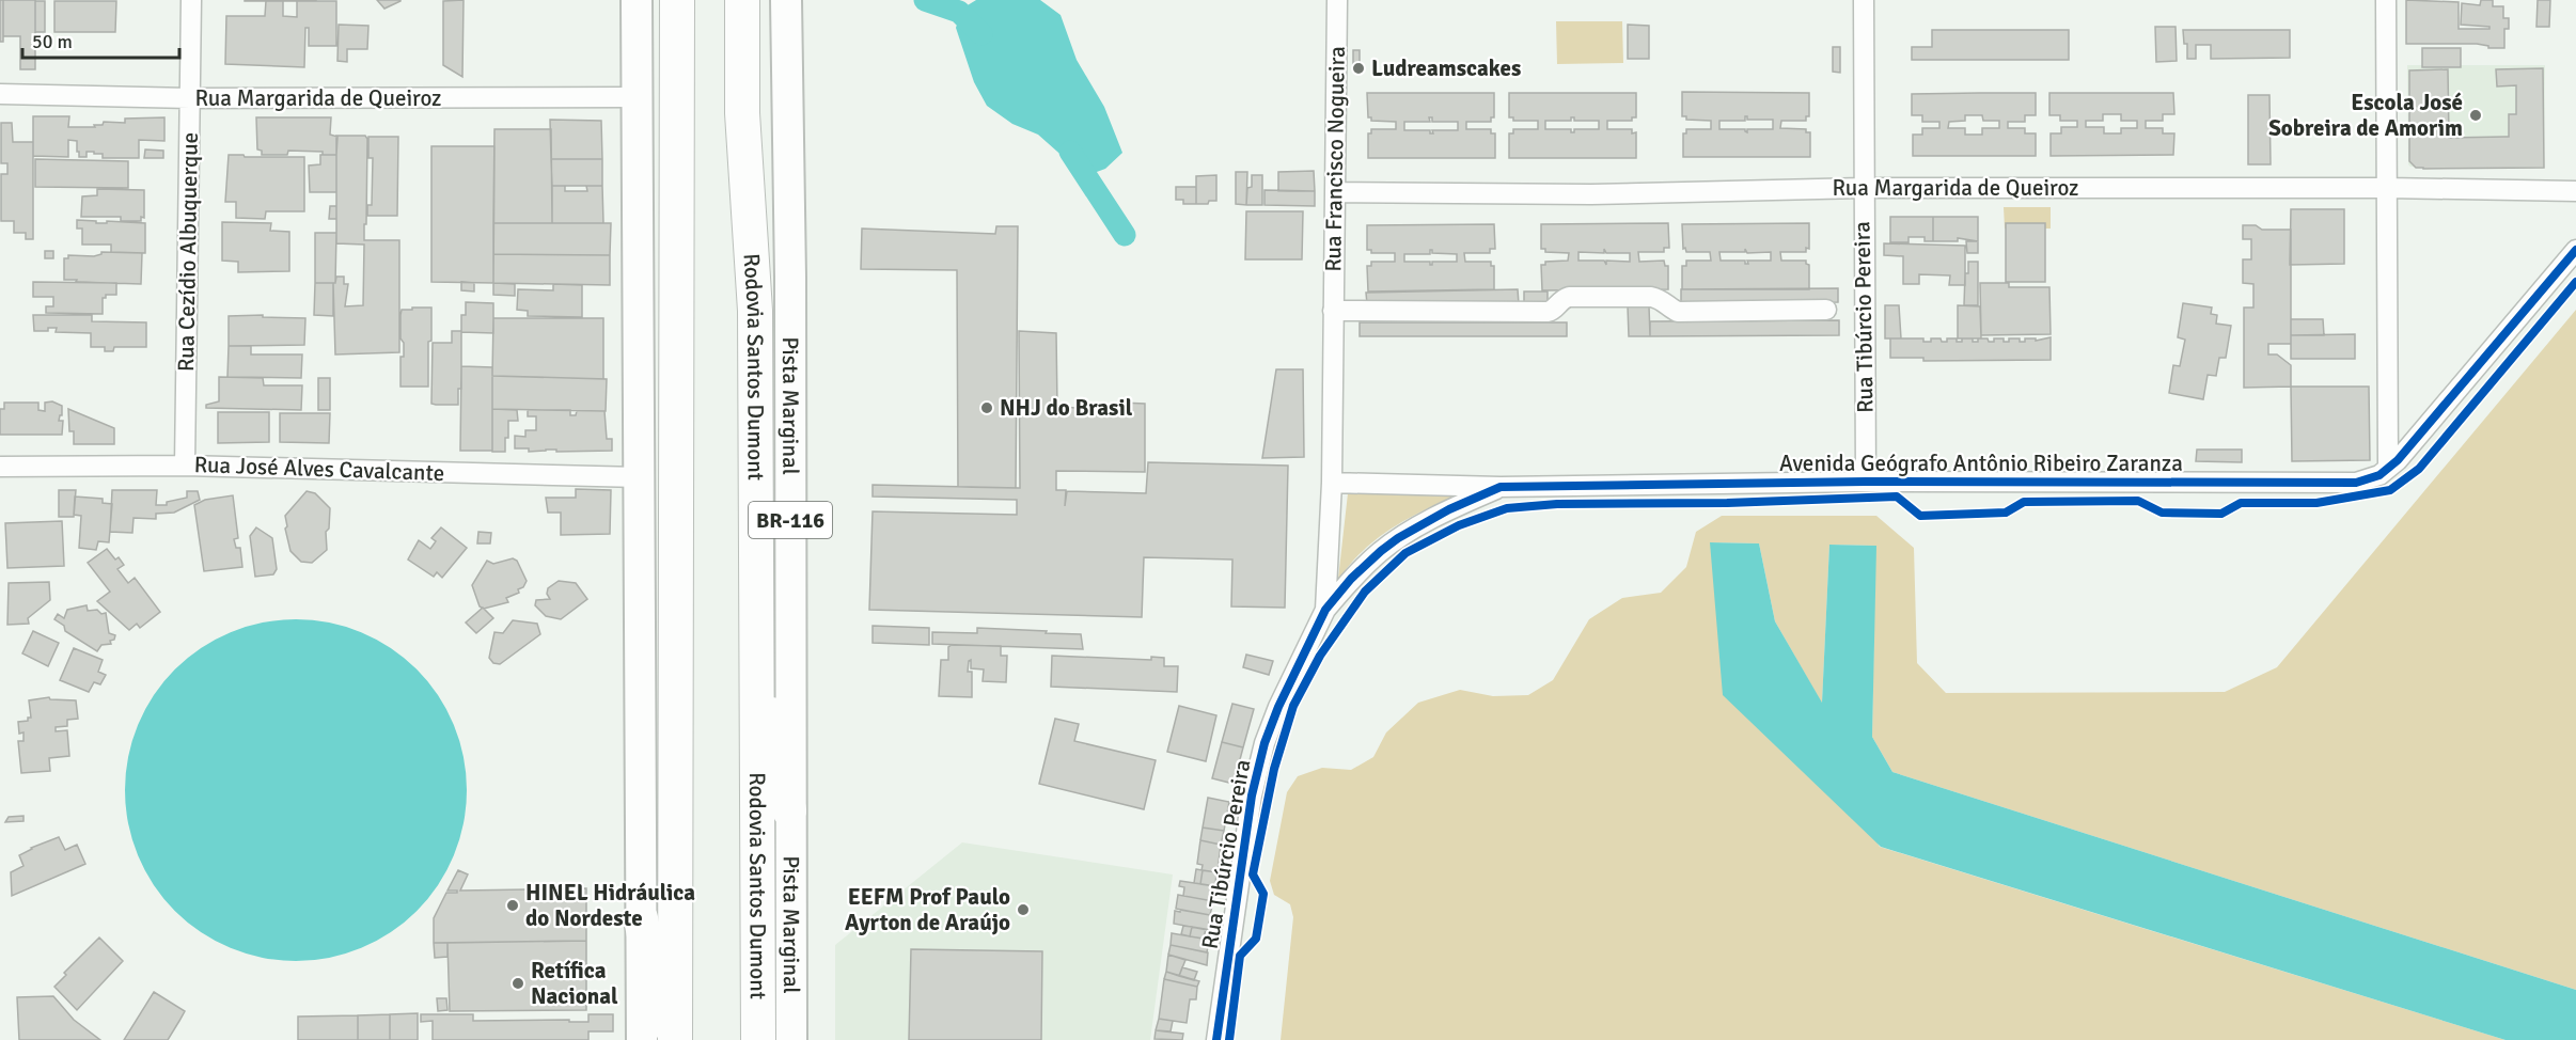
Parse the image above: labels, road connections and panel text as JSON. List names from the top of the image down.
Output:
{
  "streets": {
    "highway": ["Rodovia Santos Dumont", "BR-116"],
    "main road": ["Pista Marginal"],
    "street": [
      "Rua Margarida de Queiroz",
      "Rua Francisco Nogueira",
      "Rua Cezídio Albuquerque",
      "Rua Tibúrcio Pereira",
      "Avenida Geógrafo Antônio Ribeiro Zaranza",
      "Rua José Alves Cavalcante"
    ]
  },
  "crossings": [
    ["Rua Margarida de Queiroz", "Rua Francisco Nogueira"],
    ["Rua Margarida de Queiroz", "Rua Cezídio Albuquerque"],
    ["Rua Margarida de Queiroz", "Rua Tibúrcio Pereira"],
    ["Rua Francisco Nogueira", "Rua Tibúrcio Pereira"],
    ["Rua Cezídio Albuquerque", "Rua José Alves Cavalcante"],
    ["Rua Tibúrcio Pereira", "Avenida Geógrafo Antônio Ribeiro Zaranza"]
  ],
  "places": [
    "Ludreamscakes",
    "Escola José Sobreira de Amorim",
    "NHJ do Brasil",
    "HINEL Hidráulica do Nordeste",
    "EEFM Prof Paulo Ayrton de Araújo",
    "Retífica Nacional"
  ],
  "scale_bar": "50 m"
}
